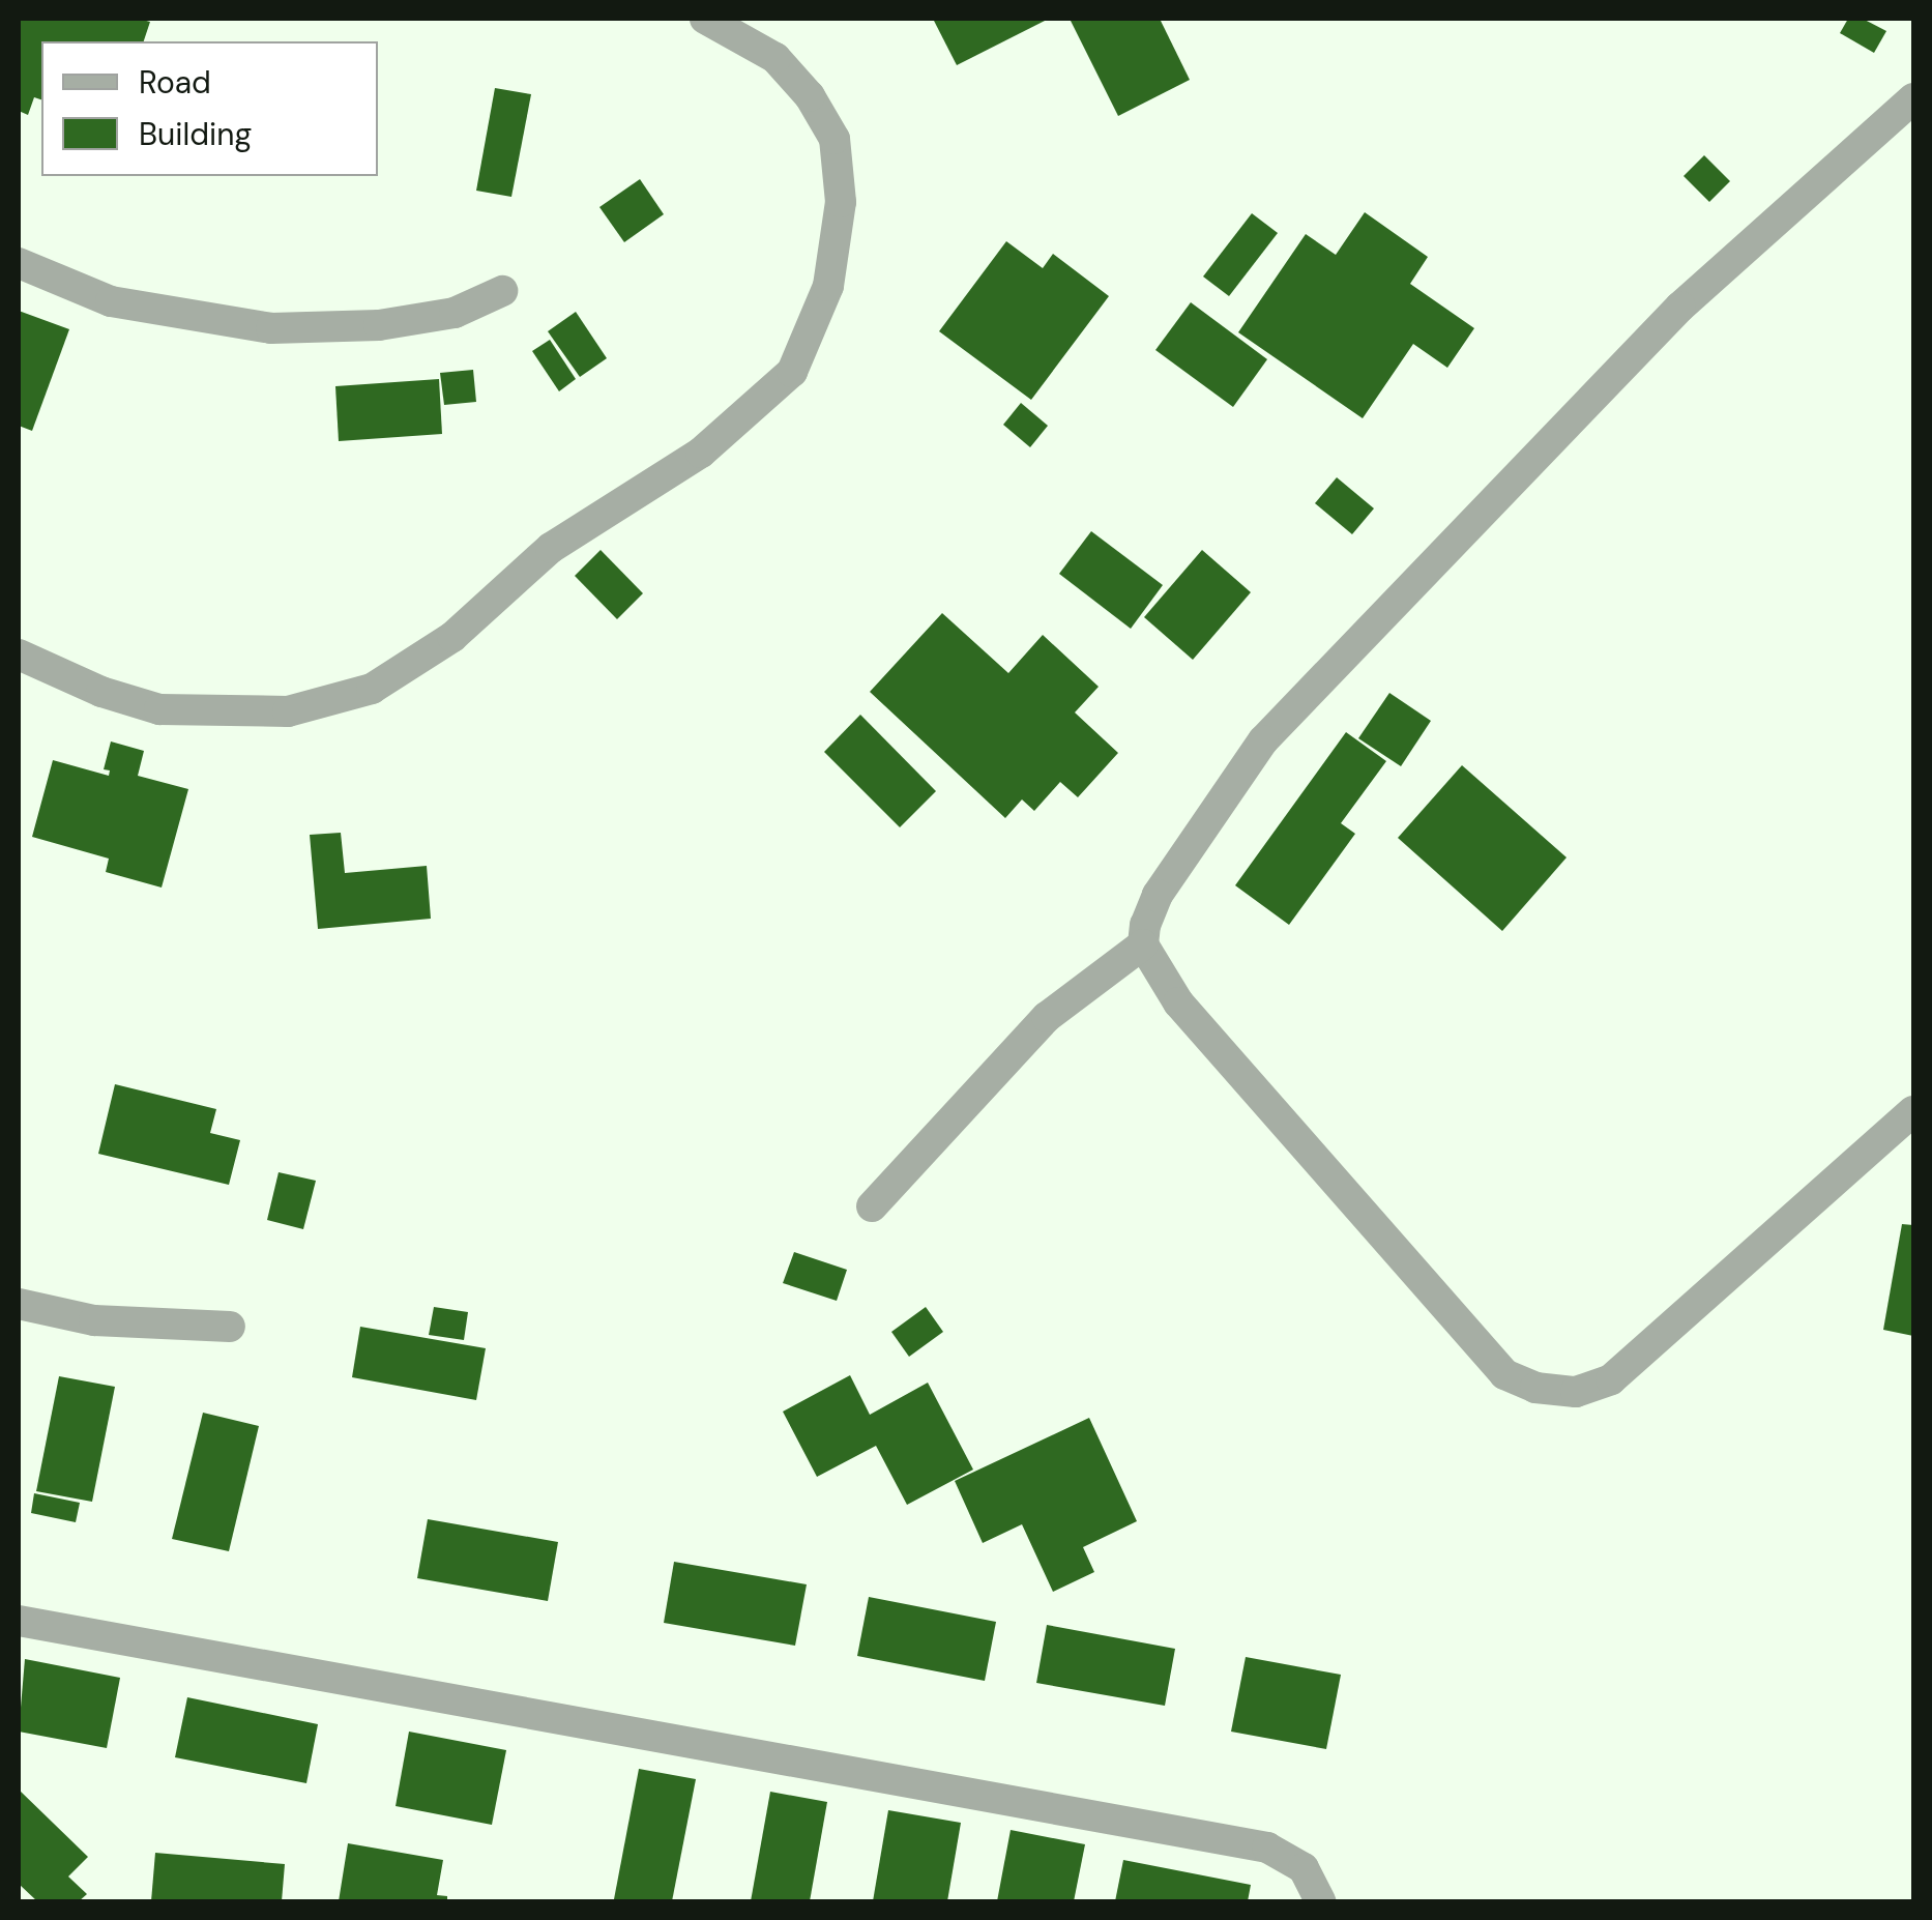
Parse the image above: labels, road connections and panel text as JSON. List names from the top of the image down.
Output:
{
  "legend": ["Road", "Building"]
}
